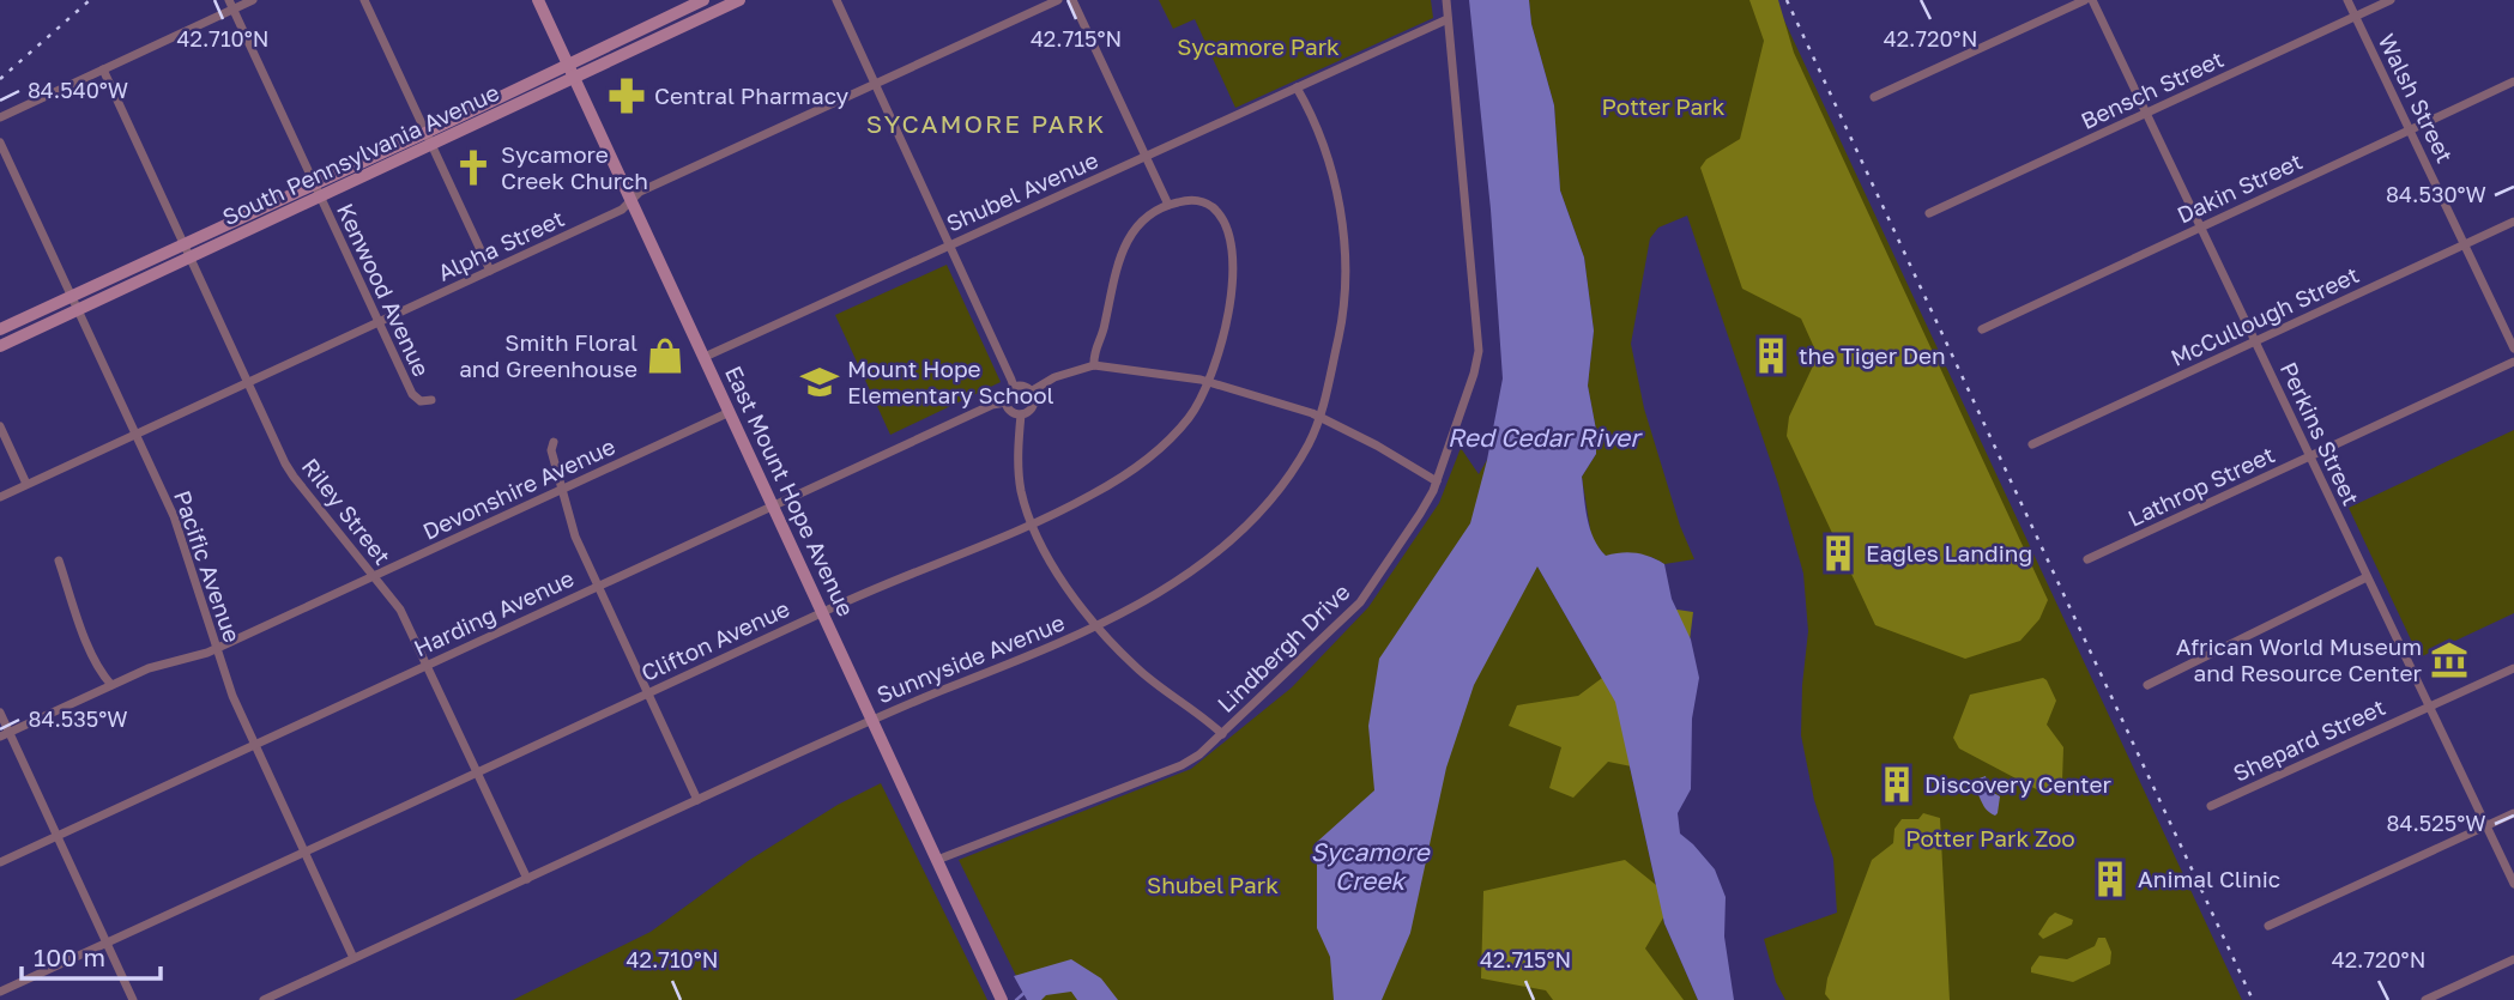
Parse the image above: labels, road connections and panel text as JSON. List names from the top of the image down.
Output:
{
  "streets": {
    "main road": ["South Pennsylvania Avenue", "East Mount Hope Avenue"],
    "street": [
      "Bensch Street",
      "Walsh Street",
      "Dakin Street",
      "Shubel Avenue",
      "Alpha Street",
      "Kenwood Avenue",
      "McCullough Street",
      "Perkins Street",
      "Lathrop Street",
      "Devonshire Avenue",
      "Riley Street",
      "Pacific Avenue",
      "Harding Avenue",
      "Clifton Avenue",
      "Lindbergh Drive",
      "Sunnyside Avenue",
      "Shepard Street"
    ]
  },
  "crossings": [
    ["Bensch Street", "Walsh Street"],
    ["Bensch Street", "Perkins Street"],
    ["Walsh Street", "Dakin Street"],
    ["Walsh Street", "McCullough Street"],
    ["South Pennsylvania Avenue", "Kenwood Avenue"],
    ["South Pennsylvania Avenue", "East Mount Hope Avenue"],
    ["South Pennsylvania Avenue", "Riley Street"],
    ["South Pennsylvania Avenue", "Pacific Avenue"],
    ["Dakin Street", "Perkins Street"],
    ["Shubel Avenue", "East Mount Hope Avenue"],
    ["Shubel Avenue", "Lindbergh Drive"],
    ["Shubel Avenue", "Sunnyside Avenue"],
    ["Alpha Street", "Kenwood Avenue"],
    ["Alpha Street", "East Mount Hope Avenue"],
    ["Alpha Street", "Riley Street"],
    ["Alpha Street", "Pacific Avenue"],
    ["McCullough Street", "Perkins Street"],
    ["Perkins Street", "Lathrop Street"],
    ["Perkins Street", "Shepard Street"],
    ["Devonshire Avenue", "East Mount Hope Avenue"],
    ["Devonshire Avenue", "Riley Street"],
    ["Devonshire Avenue", "Pacific Avenue"],
    ["East Mount Hope Avenue", "Harding Avenue"],
    ["East Mount Hope Avenue", "Clifton Avenue"],
    ["East Mount Hope Avenue", "Lindbergh Drive"],
    ["East Mount Hope Avenue", "Sunnyside Avenue"],
    ["Riley Street", "Harding Avenue"],
    ["Riley Street", "Clifton Avenue"],
    ["Riley Street", "Sunnyside Avenue"],
    ["Pacific Avenue", "Harding Avenue"],
    ["Pacific Avenue", "Clifton Avenue"],
    ["Pacific Avenue", "Sunnyside Avenue"]
  ],
  "districts": ["SYCAMORE PARK"],
  "water": ["Red Cedar River", "Sycamore Creek"],
  "parks": [
    "Sycamore Park",
    "Potter Park",
    "Potter Park Zoo",
    "Shubel Park"
  ],
  "places": {
    "pharmacy": ["Central Pharmacy"],
    "church": ["Sycamore Creek Church"],
    "shop": ["Smith Floral and Greenhouse"],
    "building": [
      "the Tiger Den",
      "Eagles Landing",
      "Discovery Center",
      "Animal Clinic"
    ],
    "school or university": ["Mount Hope Elementary School"],
    "museum": ["African World Museum and Resource Center"]
  },
  "scale_bar": "100 m",
  "coordinates": [
    "42.710°N",
    "42.715°N",
    "42.720°N",
    "84.540°W",
    "84.530°W",
    "84.535°W",
    "84.525°W"
  ]
}
